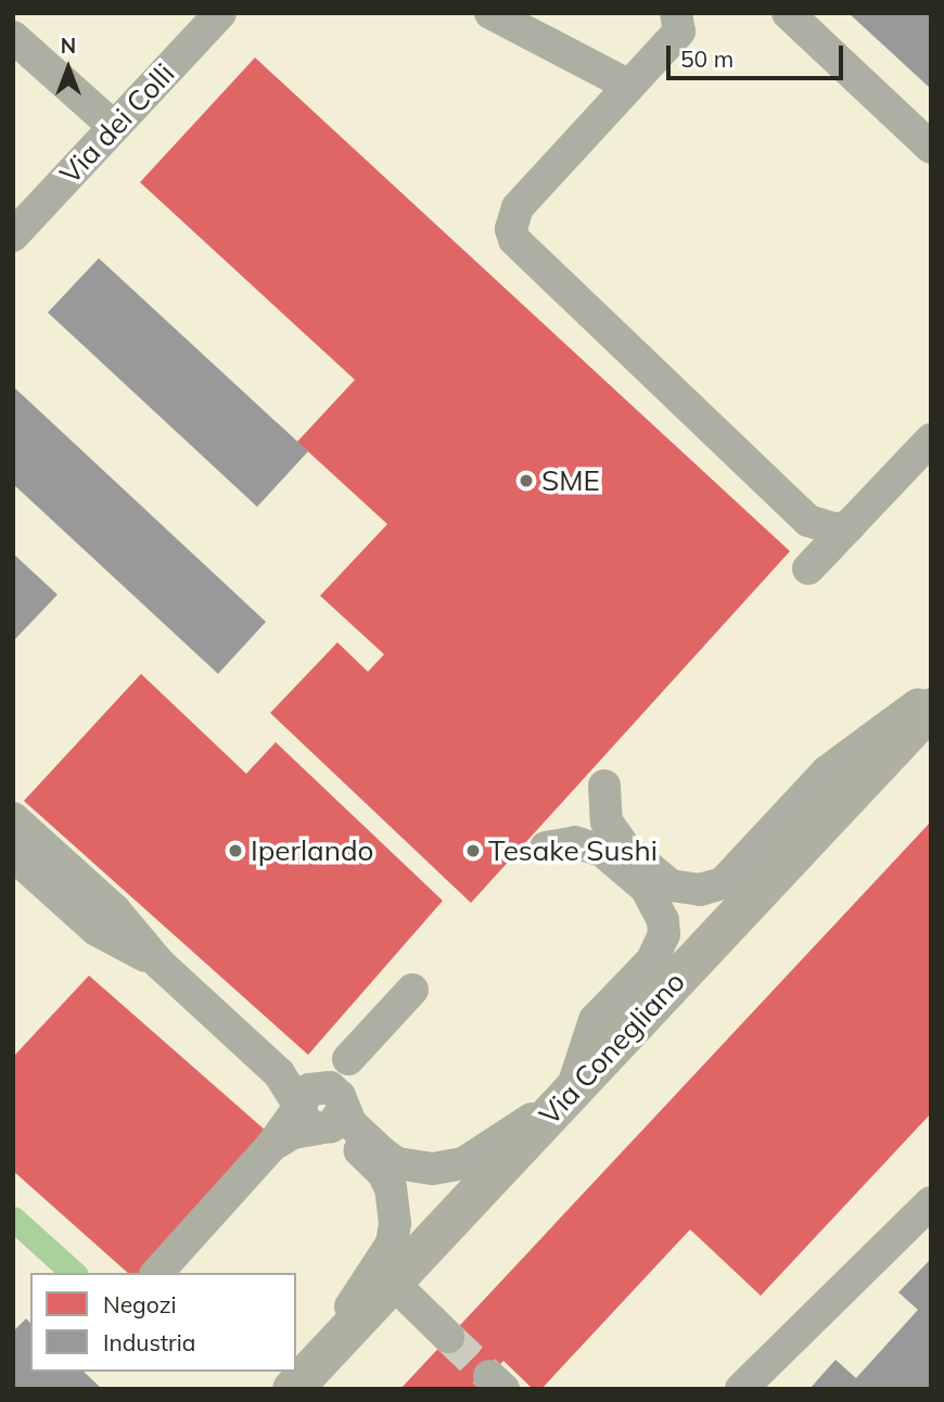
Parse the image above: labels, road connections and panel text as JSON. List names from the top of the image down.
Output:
{
  "streets": {
    "main road": ["Via Conegliano"],
    "street": ["Via dei Colli"]
  },
  "places": ["SME", "Iperlando", "Tesake Sushi"],
  "legend": ["Negozi", "Industria"],
  "scale_bar": "50 m",
  "north": "top"
}
